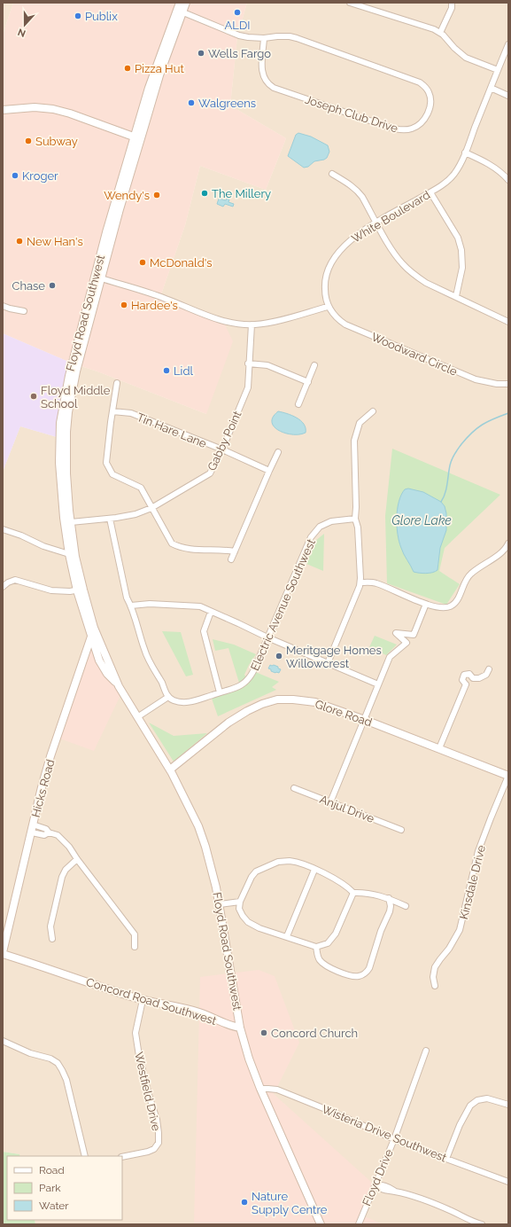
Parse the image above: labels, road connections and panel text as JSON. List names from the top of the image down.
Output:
{
  "streets": {
    "main road": [
      "Floyd Road Southwest",
      "Glore Road",
      "Hicks Road",
      "Concord Road Southwest"
    ],
    "street": [
      "Joseph Club Drive",
      "White Boulevard",
      "Woodward Circle",
      "Tin Hare Lane",
      "Gabby Point",
      "Electric Avenue Southwest",
      "Anjul Drive",
      "Kinsdale Drive",
      "Westfield Drive",
      "Wisteria Drive Southwest",
      "Floyd Drive"
    ]
  },
  "crossings": [
    ["Joseph Club Drive", "Floyd Road Southwest"],
    ["White Boulevard", "Woodward Circle"],
    ["Floyd Road Southwest", "Gabby Point"],
    ["Floyd Road Southwest", "Glore Road"],
    ["Floyd Road Southwest", "Hicks Road"],
    ["Floyd Road Southwest", "Concord Road Southwest"],
    ["Floyd Road Southwest", "Wisteria Drive Southwest"],
    ["Tin Hare Lane", "Gabby Point"],
    ["Glore Road", "Kinsdale Drive"],
    ["Hicks Road", "Concord Road Southwest"],
    ["Concord Road Southwest", "Westfield Drive"],
    ["Wisteria Drive Southwest", "Floyd Drive"]
  ],
  "water": ["Glore Lake"],
  "places": [
    "ALDI",
    "Publix",
    "Wells Fargo",
    "Pizza Hut",
    "Walgreens",
    "Subway",
    "Kroger",
    "The Millery",
    "Wendy's",
    "New Han's",
    "McDonald's",
    "Chase",
    "Hardee's",
    "Lidl",
    "Floyd Middle School",
    "Meritgage Homes Willowcrest",
    "Concord Church",
    "Nature Supply Centre"
  ],
  "legend": ["Road", "Park", "Water"],
  "north": "bottom"
}
